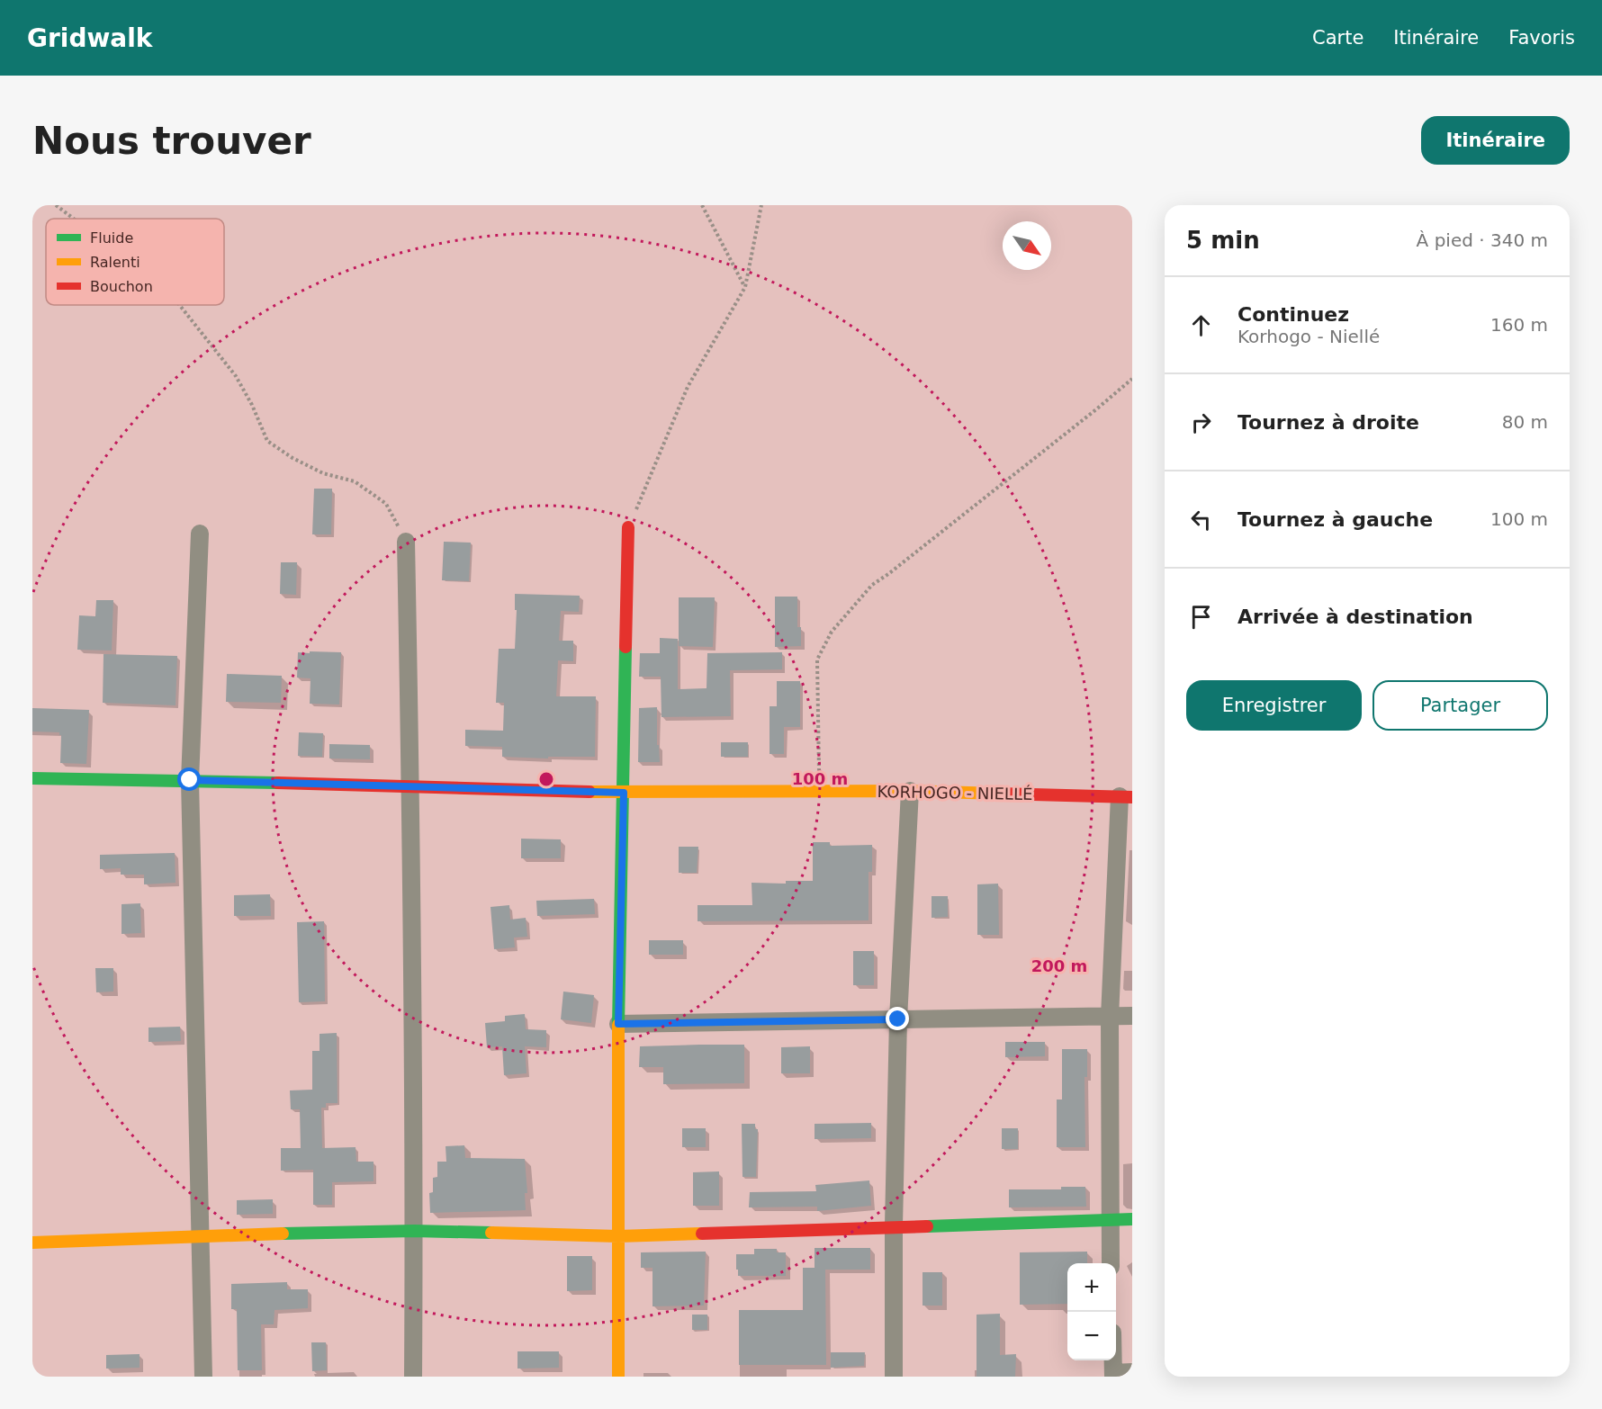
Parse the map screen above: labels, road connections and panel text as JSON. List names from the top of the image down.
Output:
{
  "streets": {
    "street": ["KORHOGO - NIELLÉ"]
  },
  "legend": ["Fluide", "Ralenti", "Bouchon"],
  "north": "bottom right",
  "page": {
    "header": "Gridwalk",
    "nav": ["Carte", "Itinéraire", "Favoris"],
    "buttons": [
      "Itinéraire",
      ["Enregistrer", "Partager"]
    ],
    "title": "Nous trouver",
    "heading": ["5 min", "À pied · 340 m"],
    "list": [
      ["Continuez", "Korhogo - Niellé", "160 m"],
      ["Tournez à droite", "80 m"],
      ["Tournez à gauche", "100 m"],
      "Arrivée à destination"
    ],
    "map_buttons": ["+", "−"]
  },
  "rings": ["100 m", "200 m"]
}
